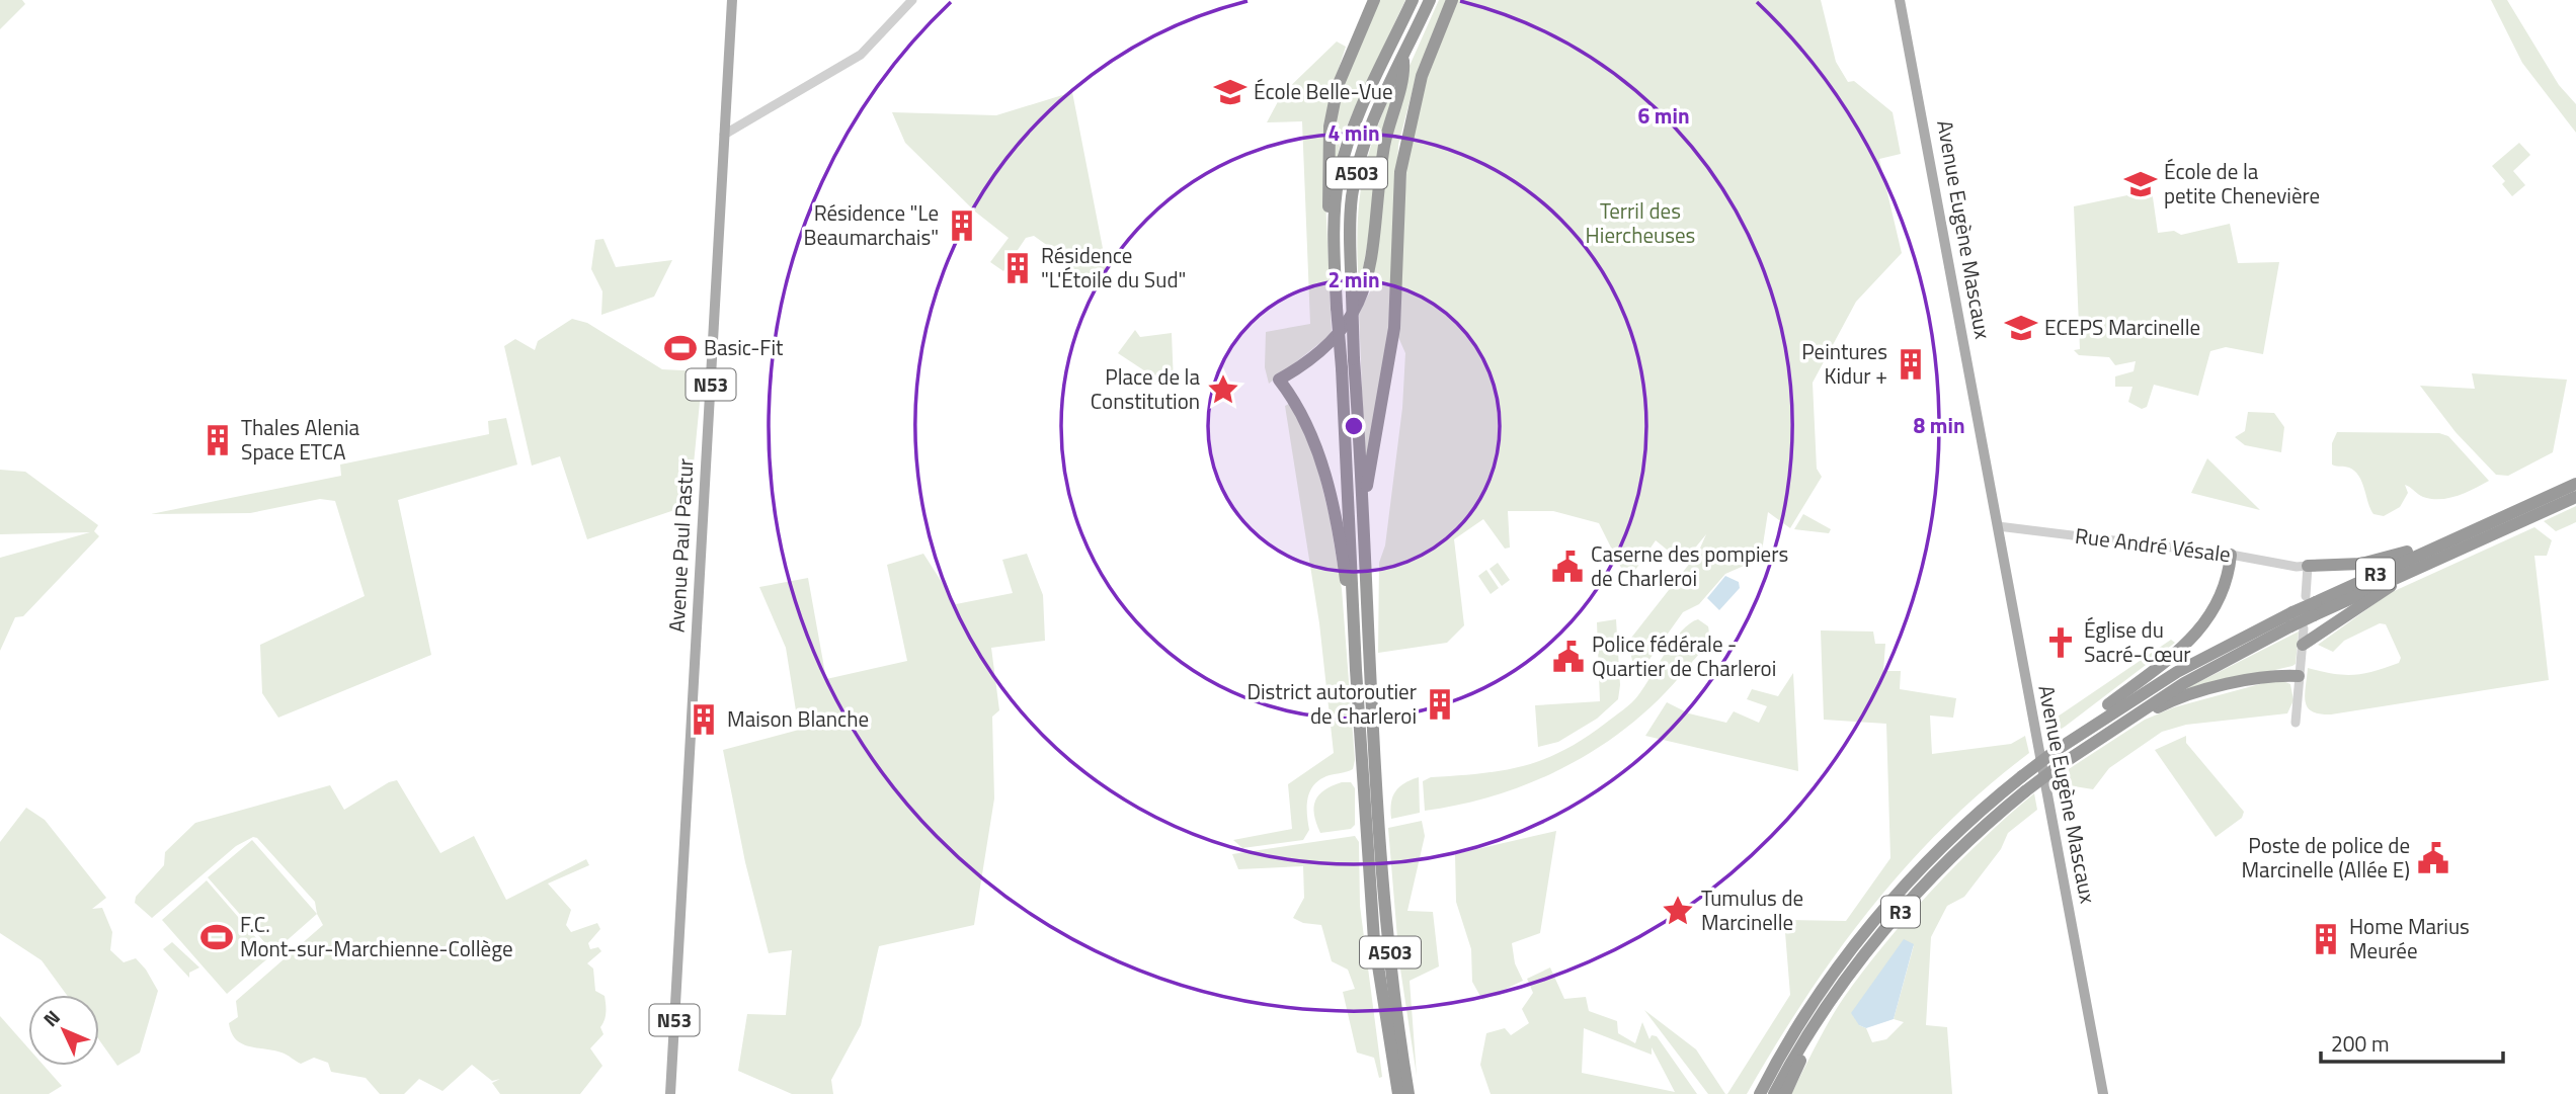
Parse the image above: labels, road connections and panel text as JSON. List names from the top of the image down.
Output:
{
  "streets": {
    "highway": ["A503", "R3"],
    "main road": ["Avenue Eugène Mascaux", "N53", "Avenue Paul Pastur"],
    "street": ["Rue André Vésale"]
  },
  "crossings": [
    ["Avenue Eugène Mascaux", "Rue André Vésale"]
  ],
  "parks": ["Terril des Hiercheuses"],
  "places": {
    "school or university": ["École Belle-Vue", "École de la petite Chenevière", "ECEPS Marcinelle"],
    "building": [
      "Résidence \"Le Beaumarchais\"",
      "Résidence \"L'Étoile du Sud\"",
      "Peintures Kidur +",
      "Thales Alenia Space ETCA",
      "District autoroutier de Charleroi",
      "Maison Blanche",
      "Home Marius Meurée"
    ],
    "sports": ["Basic-Fit", "F.C. Mont-sur-Marchienne-Collège"],
    "place": ["Place de la Constitution", "Tumulus de Marcinelle"],
    "public building": ["Caserne des pompiers de Charleroi", "Police fédérale - Quartier de Charleroi", "Poste de police de Marcinelle (Allée E)"],
    "church": ["Église du Sacré-Cœur"]
  },
  "scale_bar": "200 m",
  "north": "top left",
  "rings": [
    "6 min",
    "4 min",
    "2 min",
    "8 min"
  ]
}
